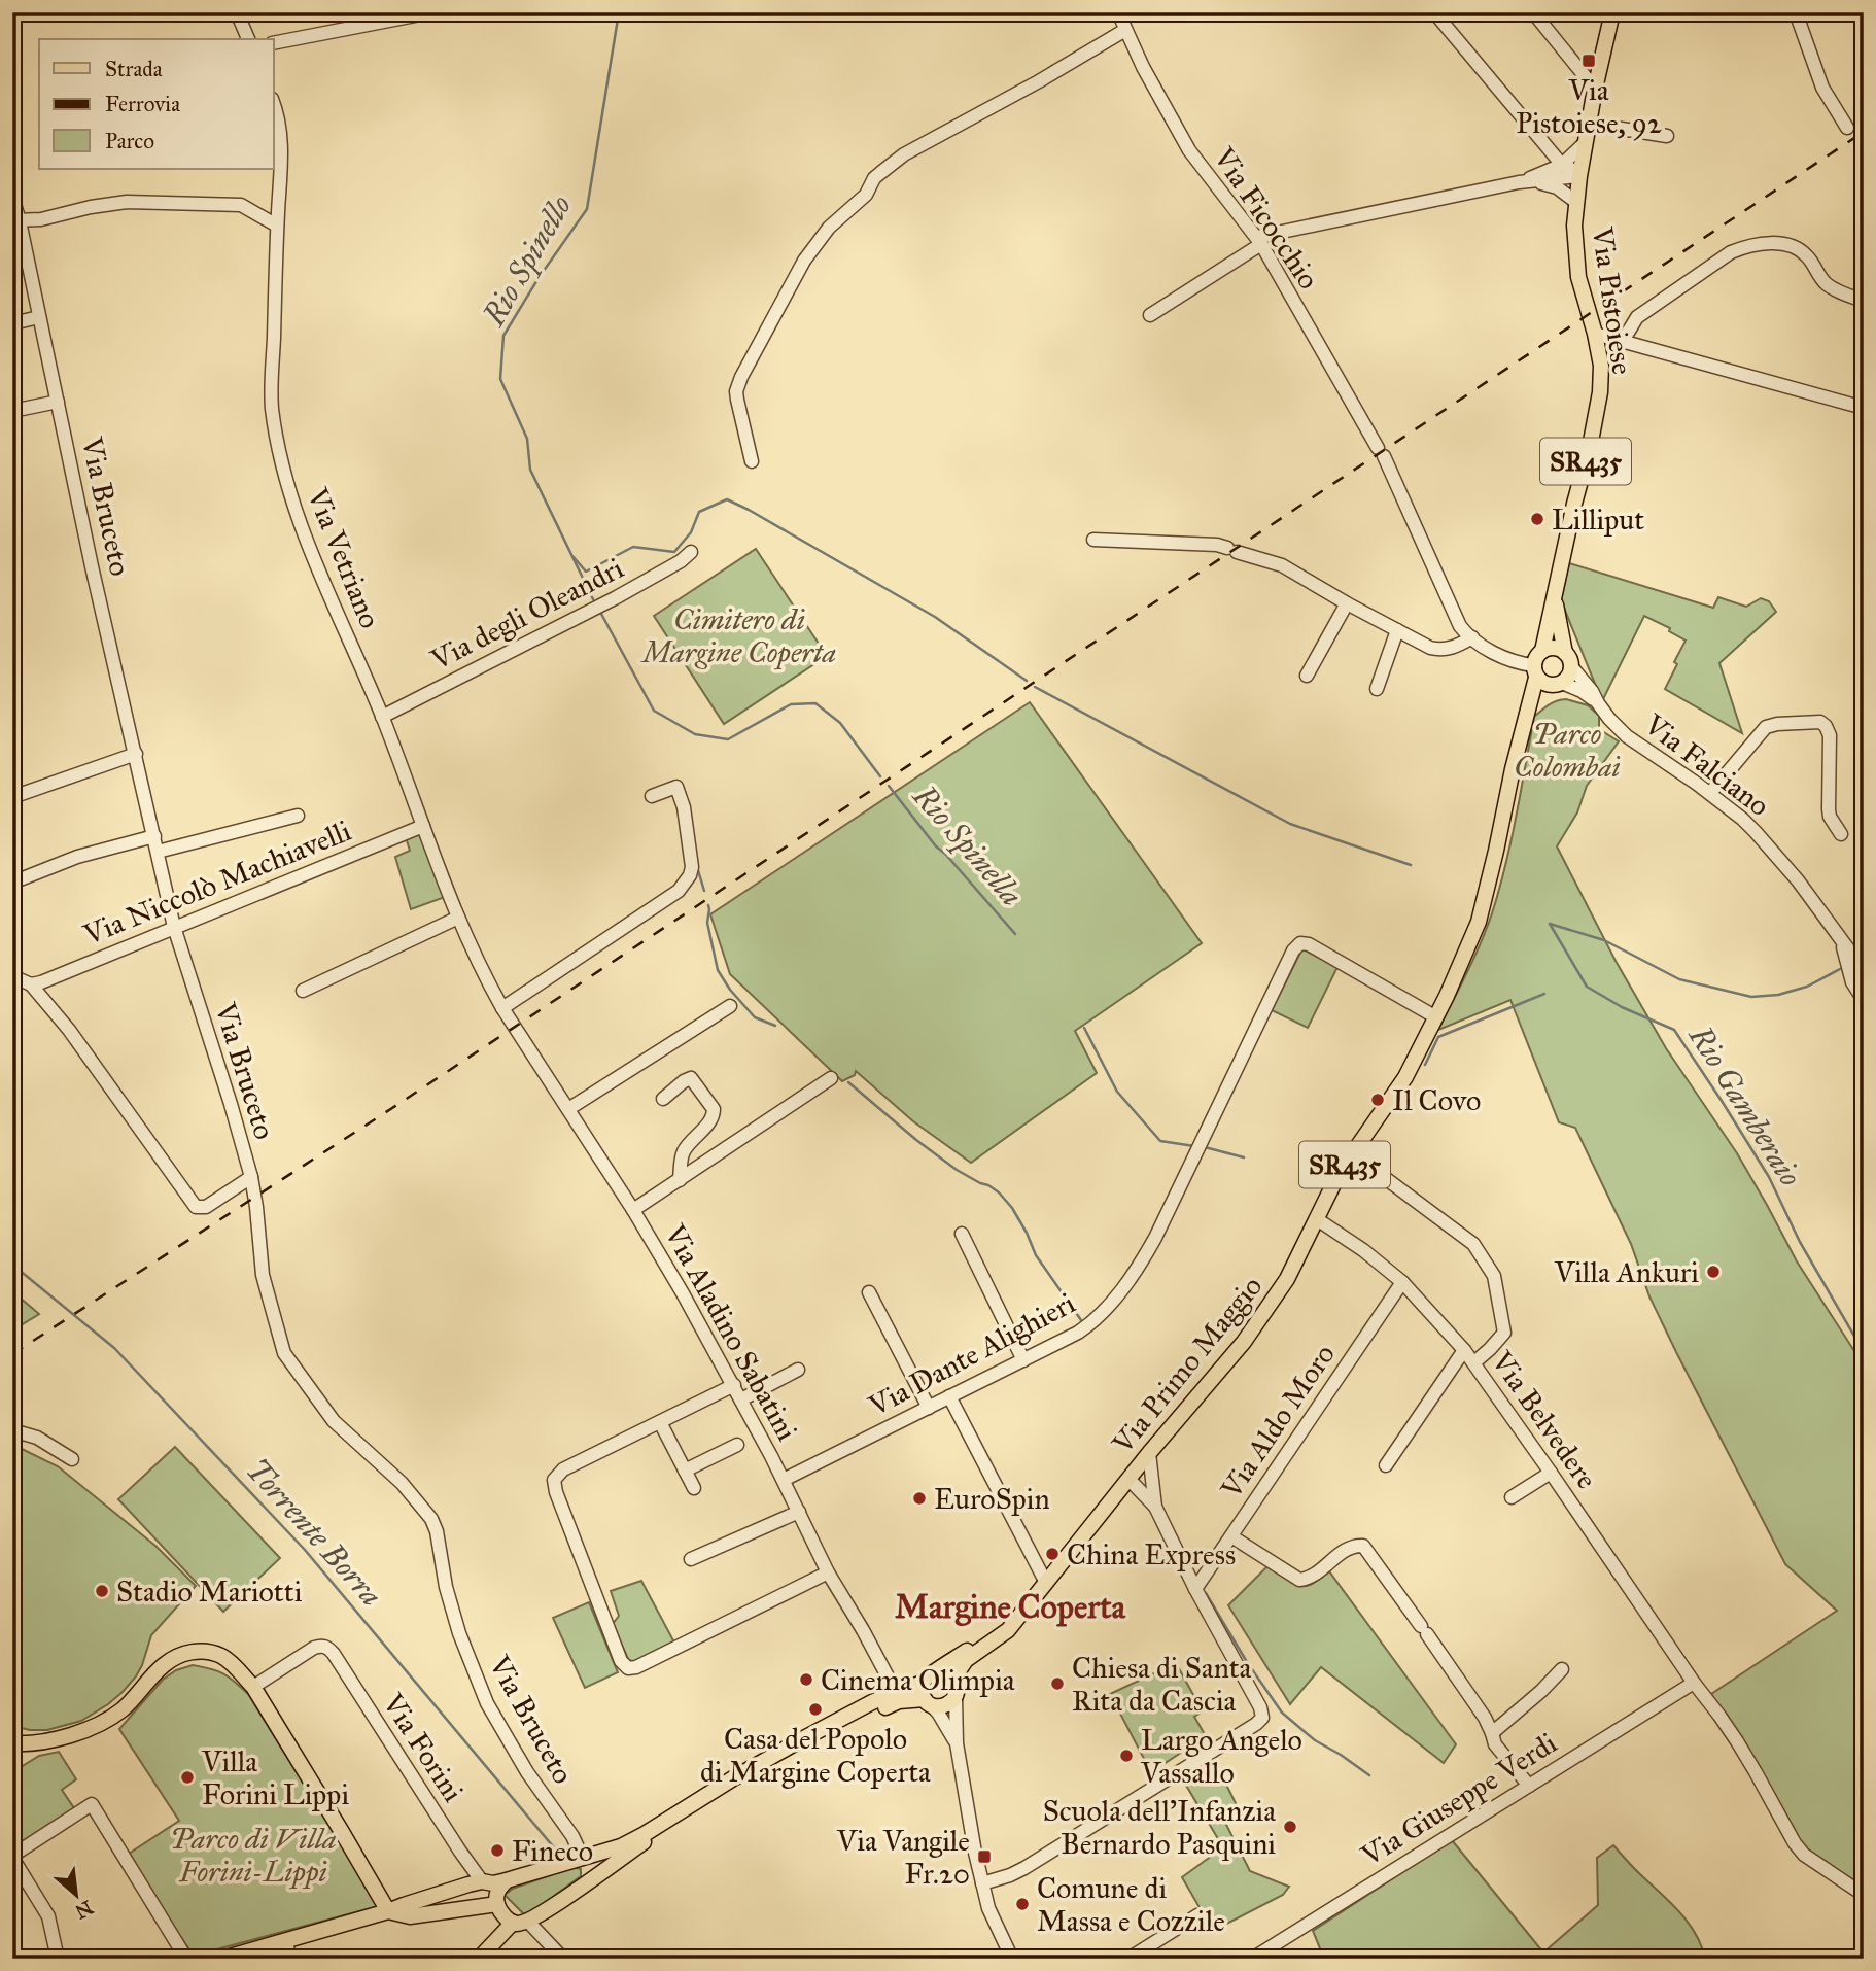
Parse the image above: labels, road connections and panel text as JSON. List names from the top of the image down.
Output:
{
  "streets": {
    "main road": ["Via Pistoiese", "SR435", "Via Primo Maggio"],
    "street": [
      "Via Ficocchio",
      "Via Bruceto",
      "Via Vetriano",
      "Via degli Oleandri",
      "Via Falciano",
      "Via Niccolò Machiavelli",
      "Via Aladino Sabatini",
      "Via Dante Alighieri",
      "Via Belvedere",
      "Via Aldo Moro",
      "Via Forini",
      "Via Giuseppe Verdi"
    ]
  },
  "crossings": [
    ["Via Ficocchio", "Via Pistoiese"],
    ["Via Ficocchio", "Via Falciano"],
    ["Via Pistoiese", "Via Falciano"],
    ["Via Pistoiese", "Via Primo Maggio"],
    ["SR435", "Via Bruceto"],
    ["SR435", "Via Aladino Sabatini"],
    ["SR435", "Via Primo Maggio"],
    ["Via Bruceto", "Via Niccolò Machiavelli"],
    ["Via Vetriano", "Via degli Oleandri"],
    ["Via Vetriano", "Via Niccolò Machiavelli"],
    ["Via Vetriano", "Via Aladino Sabatini"],
    ["Via Aladino Sabatini", "Via Dante Alighieri"],
    ["Via Dante Alighieri", "Via Primo Maggio"],
    ["Via Primo Maggio", "Via Belvedere"],
    ["Via Belvedere", "Via Aldo Moro"],
    ["Via Belvedere", "Via Giuseppe Verdi"]
  ],
  "districts": ["Margine Coperta"],
  "water": [
    "Rio Spinello",
    "Rio Spinella",
    "Rio Gamberaio",
    "Torrente Borra"
  ],
  "parks": ["Cimitero di Margine Coperta", "Parco Colombai", "Parco di Villa Forini-Lippi"],
  "places": {
    "transit": ["Via Pistoiese, 92", "Via Vangile Fr.20"],
    "other": [
      "Lilliput",
      "Il Covo",
      "Villa Ankuri",
      "EuroSpin",
      "China Express",
      "Stadio Mariotti",
      "Cinema Olimpia",
      "Chiesa di Santa Rita da Cascia",
      "Casa del Popolo di Margine Coperta",
      "Largo Angelo Vassallo",
      "Villa Forini Lippi",
      "Scuola dell'Infanzia Bernardo Pasquini",
      "Fineco",
      "Comune di Massa e Cozzile"
    ]
  },
  "legend": ["Strada", "Ferrovia", "Parco"],
  "north": "bottom right"
}
